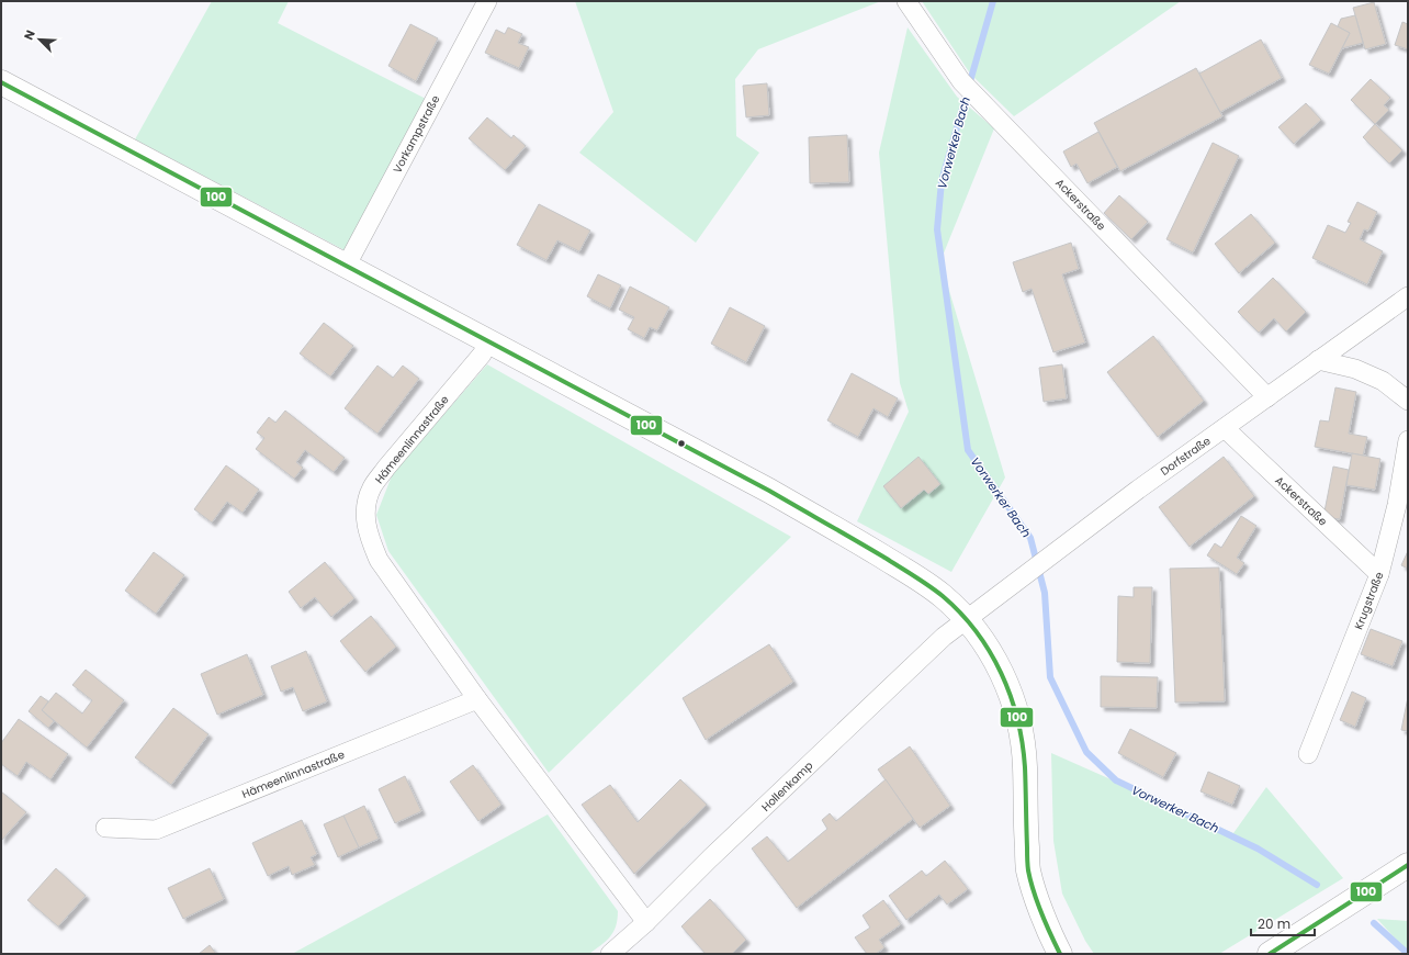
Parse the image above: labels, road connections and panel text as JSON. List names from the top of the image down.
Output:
{
  "streets": {
    "street": [
      "Vorkampstraße",
      "Ackerstraße",
      "Hämeenlinnastraße",
      "Dorfstraße",
      "Krugstraße",
      "Hollenkamp"
    ]
  },
  "crossings": [
    ["Ackerstraße", "Dorfstraße"],
    ["Ackerstraße", "Krugstraße"],
    ["Hämeenlinnastraße", "Hollenkamp"],
    ["Dorfstraße", "Hollenkamp"]
  ],
  "water": ["Vorwerker Bach"],
  "lines": ["transit line 100"],
  "scale_bar": "20 m",
  "north": "top left"
}
